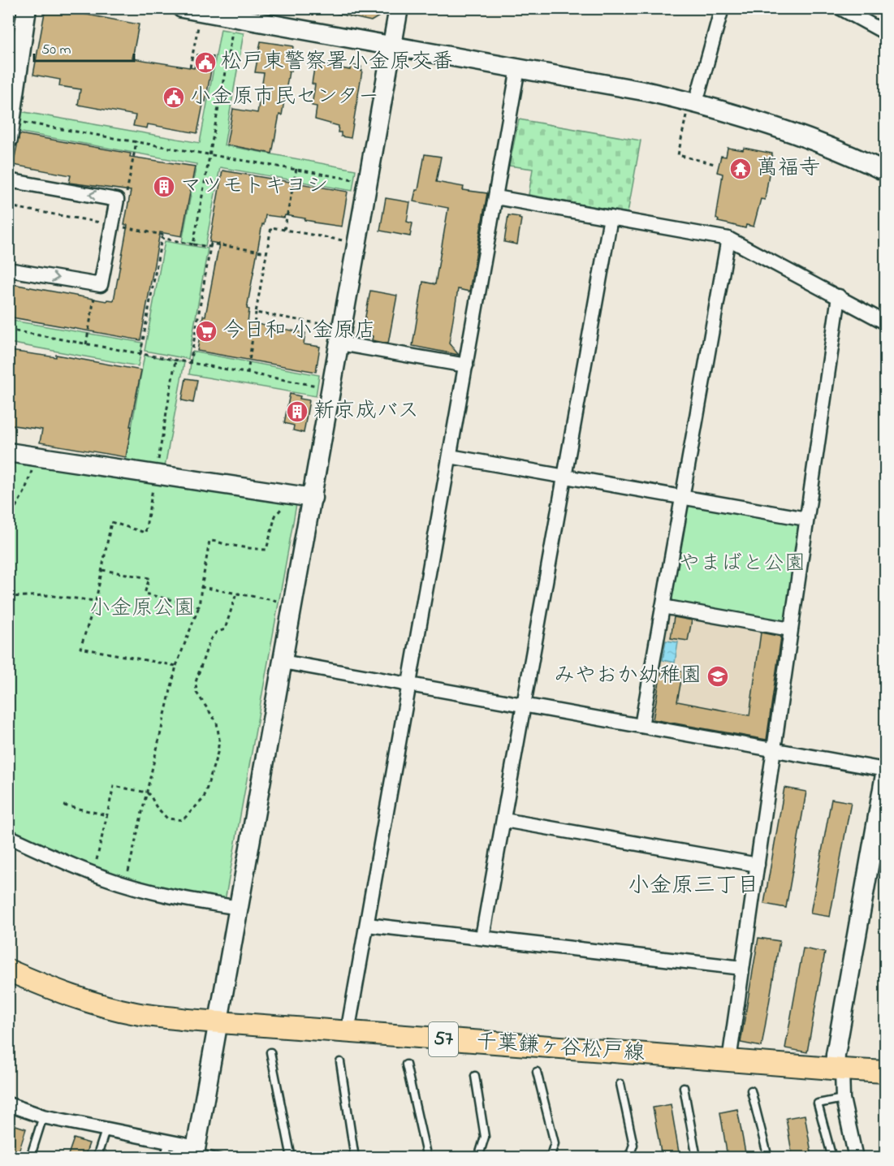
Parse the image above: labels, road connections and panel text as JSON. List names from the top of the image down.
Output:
{
  "streets": {
    "main road": ["57", "千葉鎌ヶ谷松戸線"]
  },
  "districts": ["小金原三丁目"],
  "parks": ["やまばと公園", "小金原公園"],
  "places": {
    "public building": ["松戸東警察署小金原交番", "小金原市民センター"],
    "temple": ["萬福寺"],
    "building": ["マツモトキヨシ", "新京成バス"],
    "supermarket": ["今日和 小金原店"],
    "school or university": ["みやおか幼稚園"]
  },
  "scale_bar": "50 m"
}
